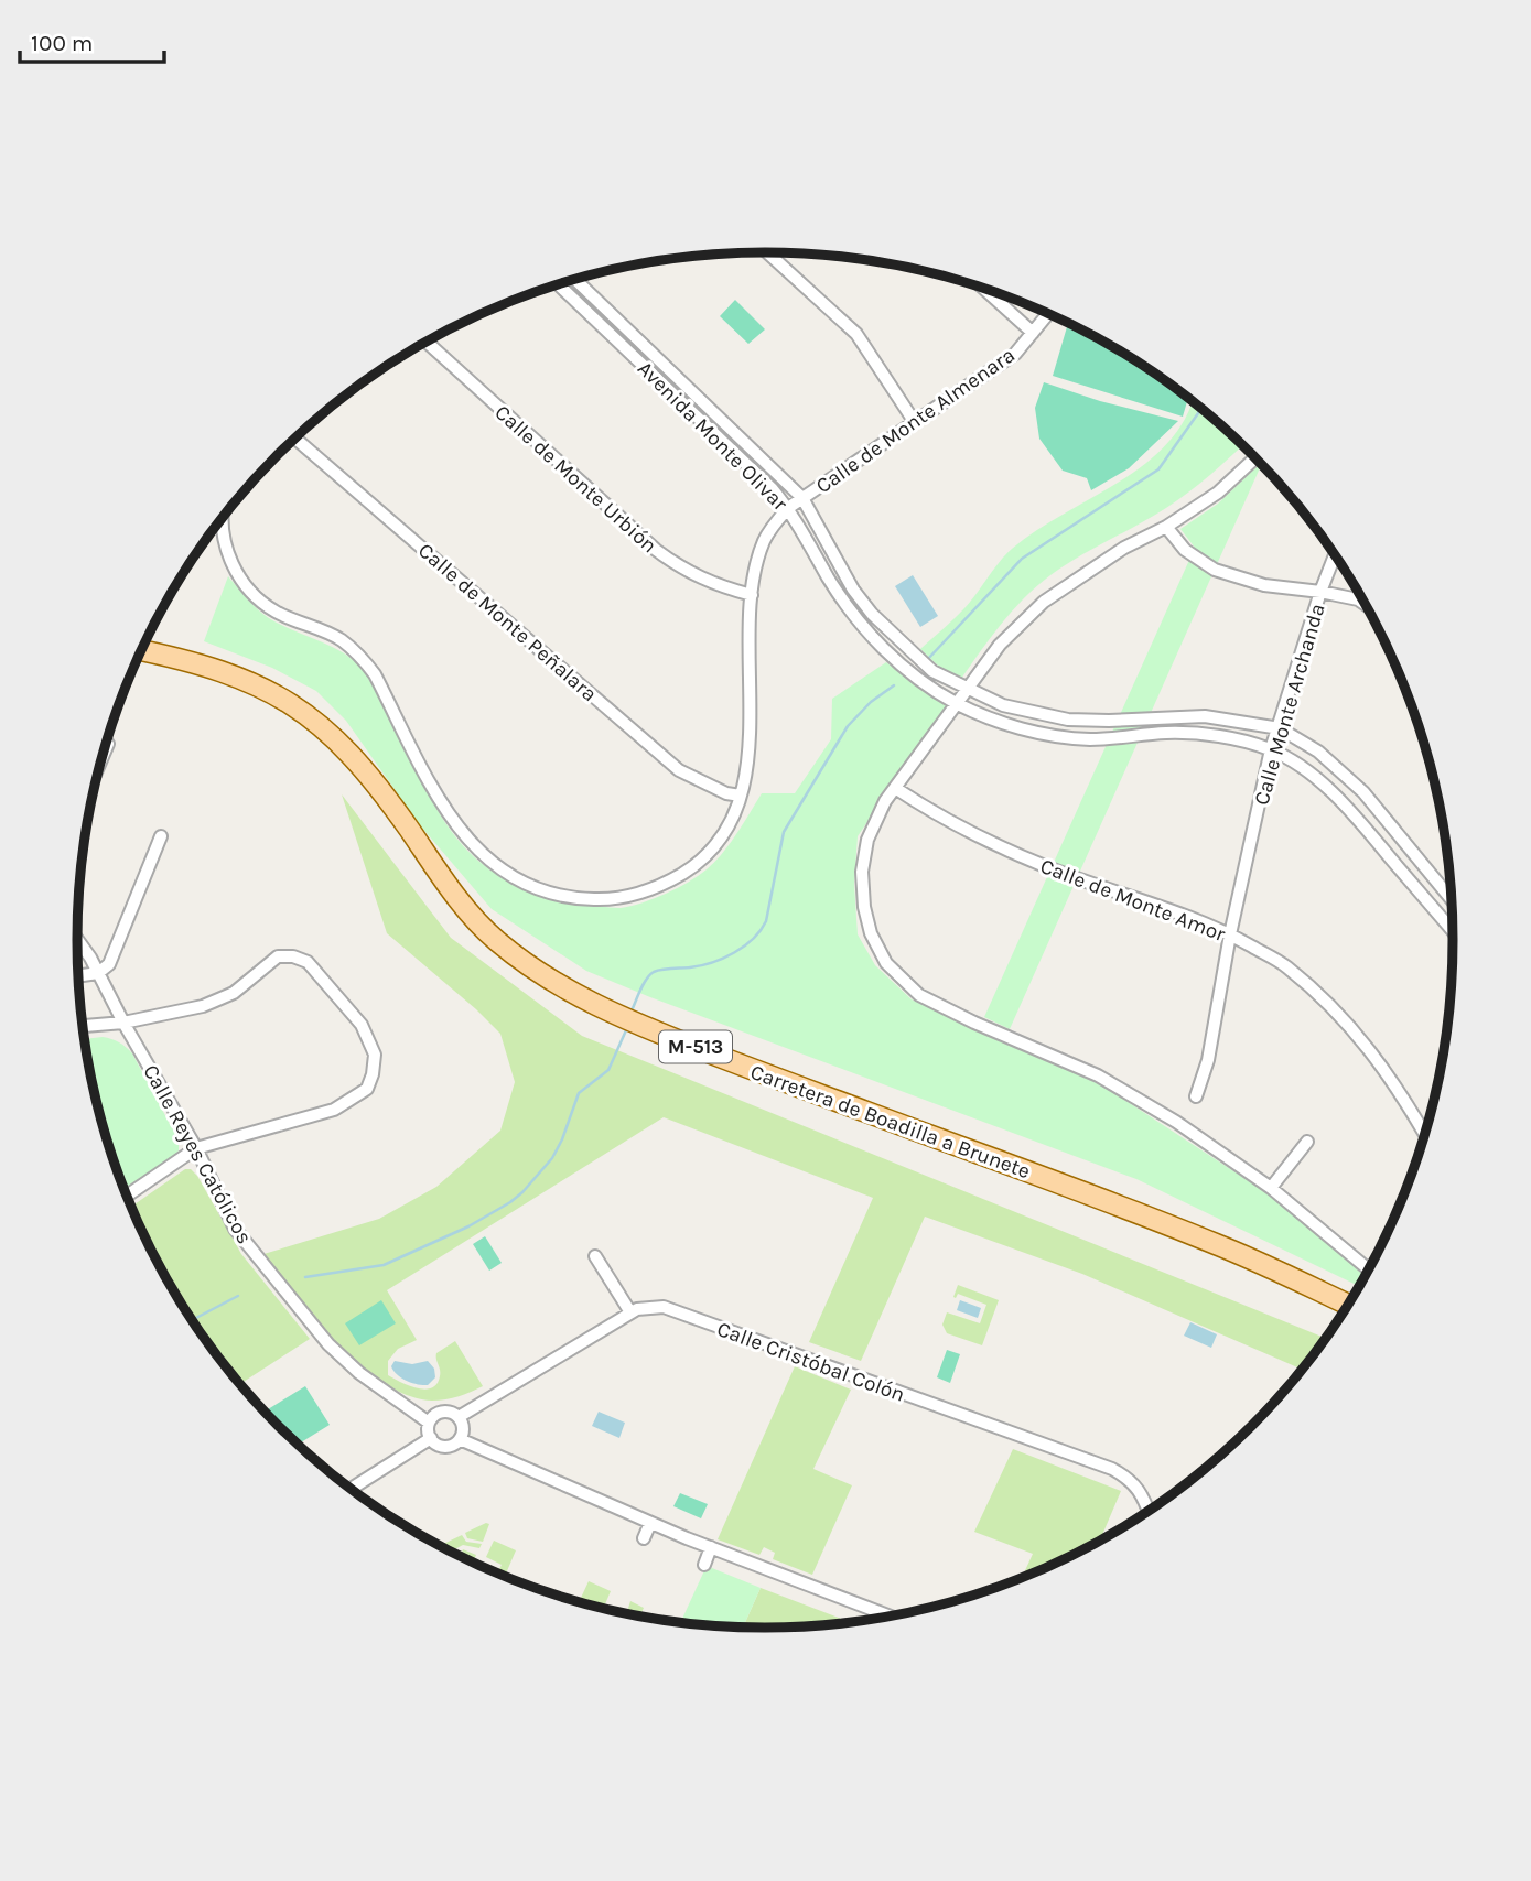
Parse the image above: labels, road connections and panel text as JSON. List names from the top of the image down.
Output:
{
  "streets": {
    "main road": ["M-513", "Carretera de Boadilla a Brunete"],
    "street": [
      "Calle de Monte Almenara",
      "Avenida Monte Olivar",
      "Calle de Monte Urbión",
      "Calle de Monte Peñalara",
      "Calle Monte Archanda",
      "Calle de Monte Amor",
      "Calle Reyes Católicos",
      "Calle Cristóbal Colón"
    ]
  },
  "crossings": [
    ["Calle de Monte Almenara", "Avenida Monte Olivar"],
    ["Calle de Monte Almenara", "Calle de Monte Urbión"],
    ["Calle de Monte Almenara", "Calle de Monte Peñalara"],
    ["Avenida Monte Olivar", "Calle Monte Archanda"],
    ["Calle Monte Archanda", "Calle de Monte Amor"],
    ["Calle Reyes Católicos", "Calle Cristóbal Colón"]
  ],
  "scale_bar": "100 m"
}
